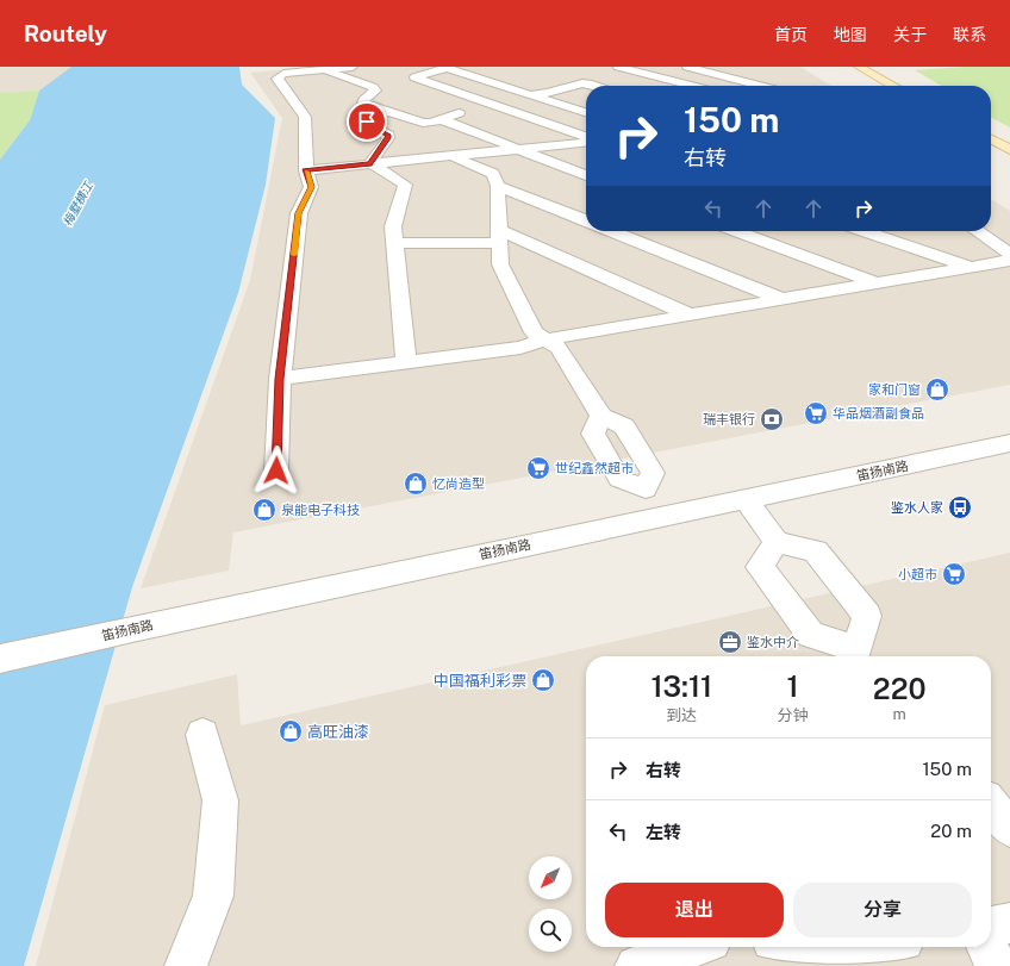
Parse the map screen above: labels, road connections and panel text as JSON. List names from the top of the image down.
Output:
{
  "streets": {
    "street": ["笛扬南路"]
  },
  "water": ["梅墅横江"],
  "places": {
    "shop": [
      "家和门窗",
      "忆尚造型",
      "泉能电子科技",
      "中国福利彩票",
      "高旺油漆"
    ],
    "supermarket": ["华品烟酒副食品", "世纪鑫然超市", "小超市"],
    "bank": ["瑞丰银行"],
    "bus stop": ["鉴水人家"],
    "office": ["鉴水中介"]
  },
  "north": "bottom left",
  "page": {
    "header": "Routely",
    "nav": [
      "首页",
      "地图",
      "关于",
      "联系"
    ],
    "turn": ["150 m", "右转"],
    "eta": [
      "13:11",
      "到达",
      "1",
      "分钟",
      "220",
      "m"
    ],
    "list": [
      {
        "name": "右转",
        "value": "150 m"
      },
      {
        "name": "左转",
        "value": "20 m"
      }
    ],
    "buttons": ["退出", "分享"]
  }
}
